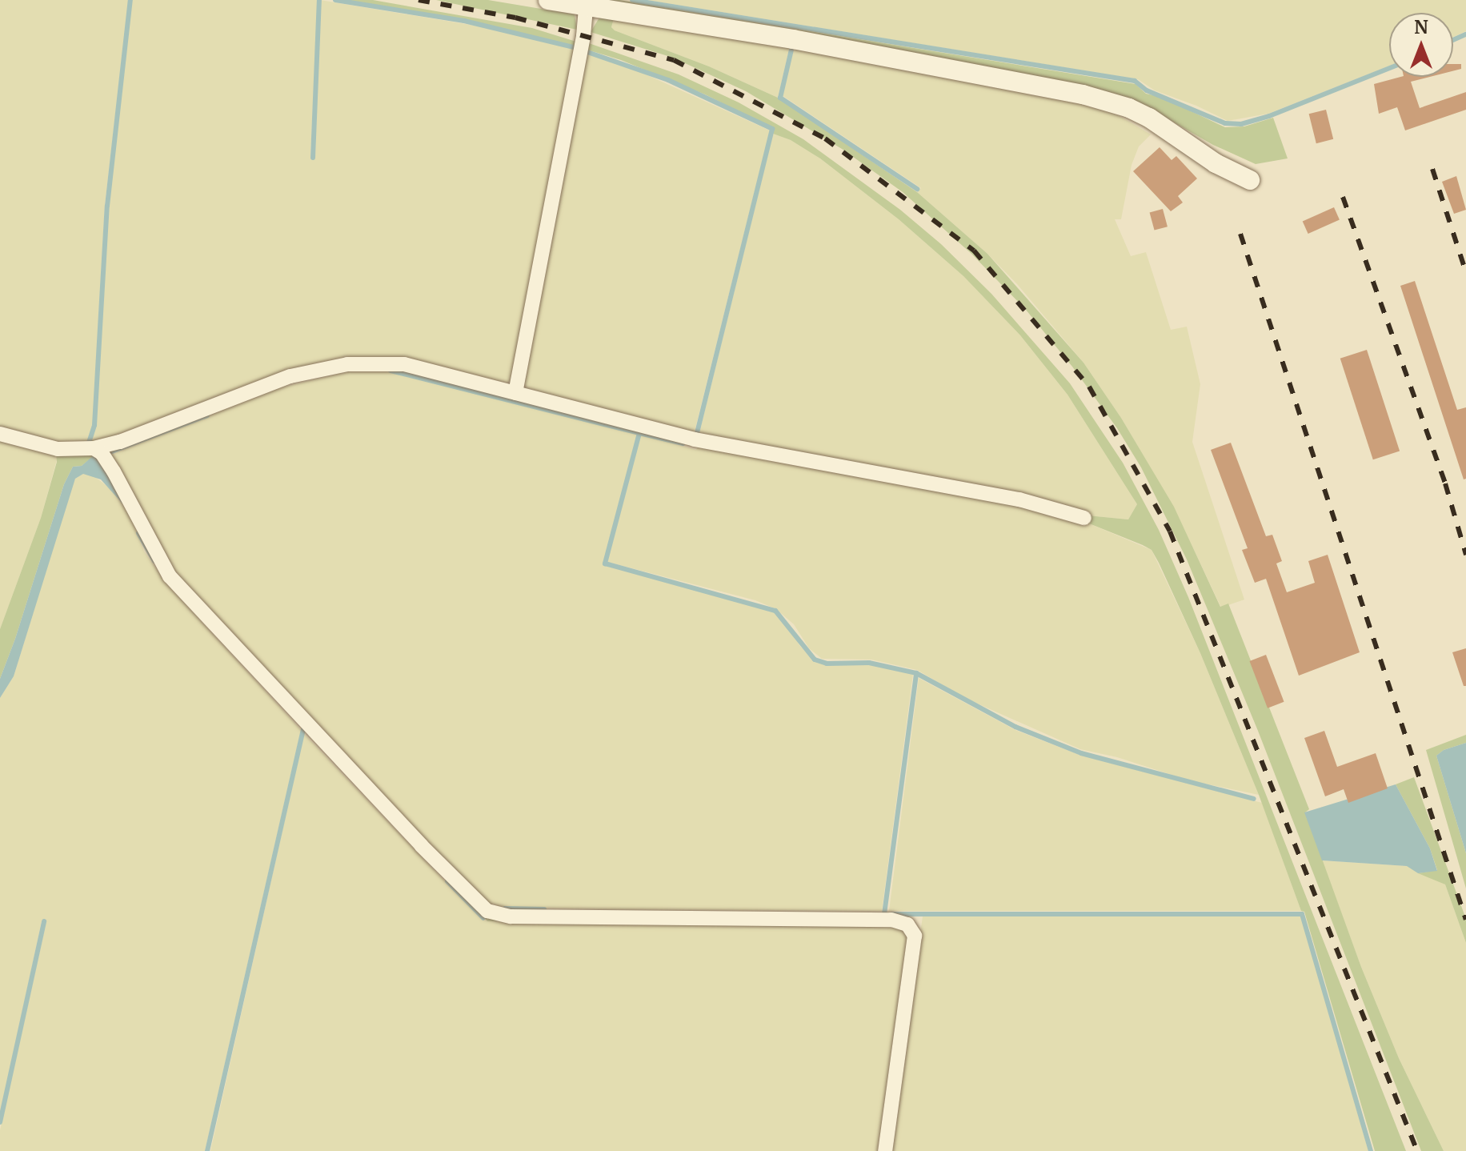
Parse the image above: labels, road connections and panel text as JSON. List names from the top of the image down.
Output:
{
  "north": "top"
}
